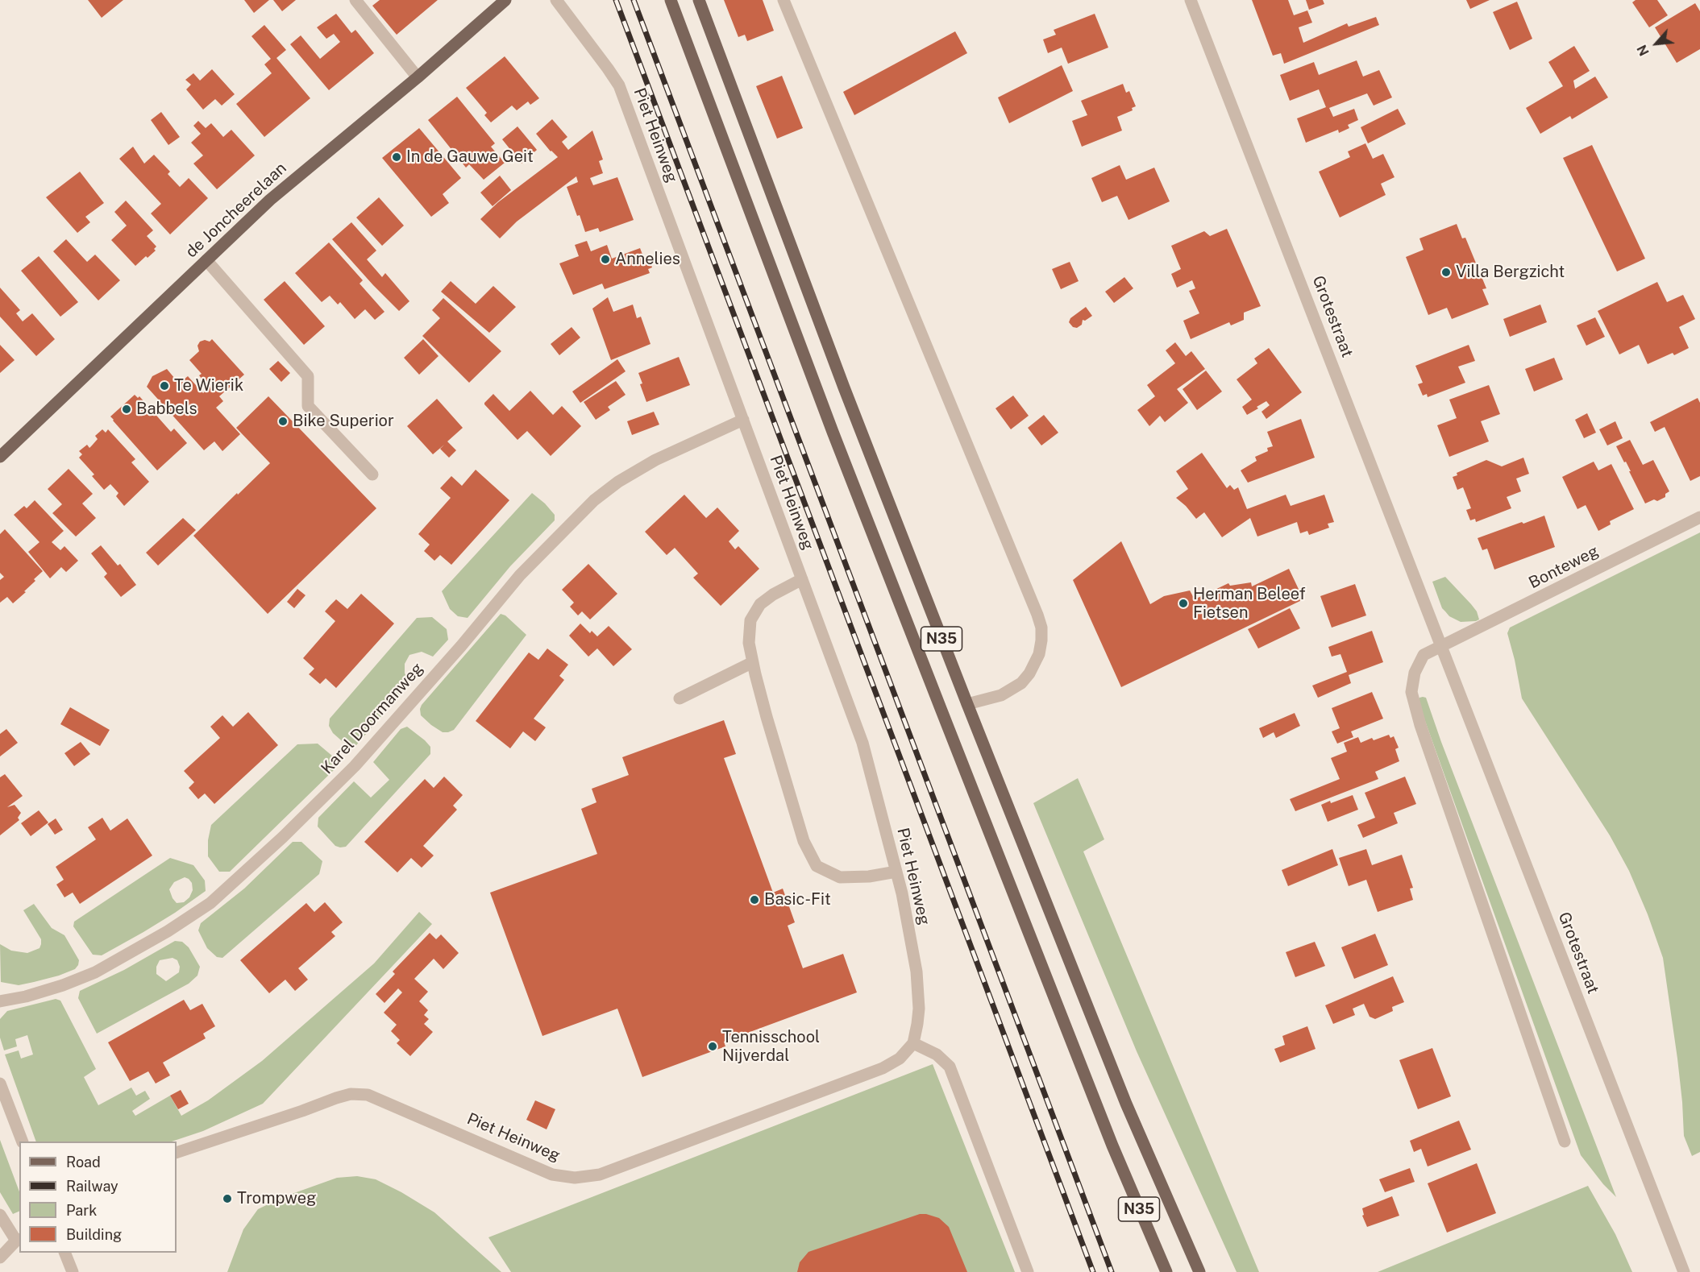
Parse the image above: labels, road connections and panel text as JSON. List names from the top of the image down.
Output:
{
  "streets": {
    "main road": ["de Joncheerelaan", "N35"],
    "street": [
      "Piet Heinweg",
      "Grotestraat",
      "Bonteweg",
      "Karel Doormanweg"
    ]
  },
  "crossings": [
    ["Piet Heinweg", "Karel Doormanweg"],
    ["Grotestraat", "Bonteweg"]
  ],
  "places": [
    "In de Gauwe Geit",
    "Annelies",
    "Villa Bergzicht",
    "Te Wierik",
    "Babbels",
    "Bike Superior",
    "Herman Beleef Fietsen",
    "Basic-Fit",
    "Tennisschool Nijverdal",
    "Trompweg"
  ],
  "legend": [
    "Road",
    "Railway",
    "Park",
    "Building"
  ],
  "north": "bottom left"
}
